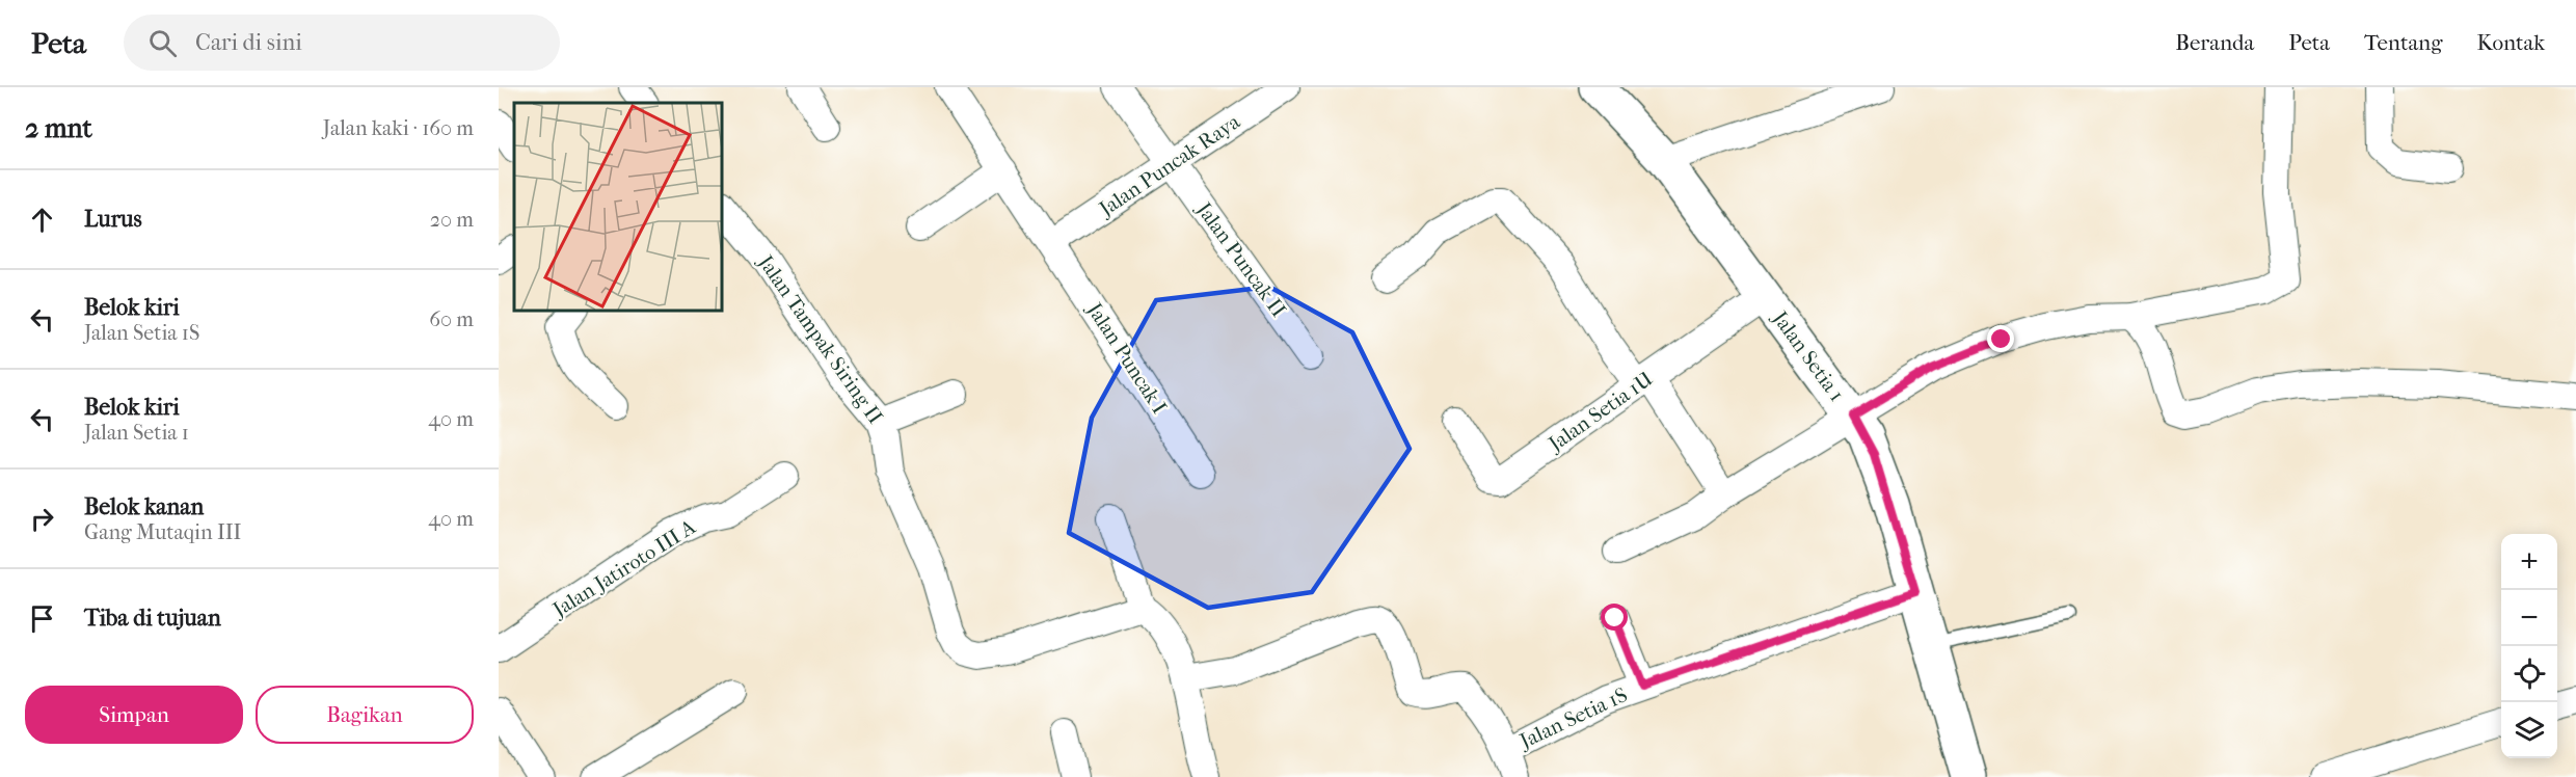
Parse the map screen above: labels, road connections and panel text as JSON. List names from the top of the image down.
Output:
{
  "streets": {
    "street": [
      "Jalan Puncak Raya",
      "Jalan Puncak II",
      "Jalan Tampak Siring II",
      "Jalan Setia 1",
      "Jalan Puncak I",
      "Jalan Setia 1U",
      "Jalan Jatiroto III A",
      "Jalan Setia 1S"
    ]
  },
  "crossings": [
    ["Jalan Puncak Raya", "Jalan Puncak II"],
    ["Jalan Puncak Raya", "Jalan Puncak I"],
    ["Jalan Setia 1", "Jalan Setia 1U"],
    ["Jalan Setia 1", "Jalan Setia 1S"]
  ],
  "page": {
    "header": "Peta",
    "search": "Cari di sini",
    "nav": [
      "Beranda",
      "Peta",
      "Tentang",
      "Kontak"
    ],
    "heading": ["2 mnt", "Jalan kaki · 160 m"],
    "list": [
      ["Lurus", "20 m"],
      ["Belok kiri", "Jalan Setia 1S", "60 m"],
      ["Belok kiri", "Jalan Setia 1", "40 m"],
      ["Belok kanan", "Gang Mutaqin III", "40 m"],
      "Tiba di tujuan"
    ],
    "map_buttons": ["+", "−"],
    "buttons": ["Simpan", "Bagikan"]
  }
}
